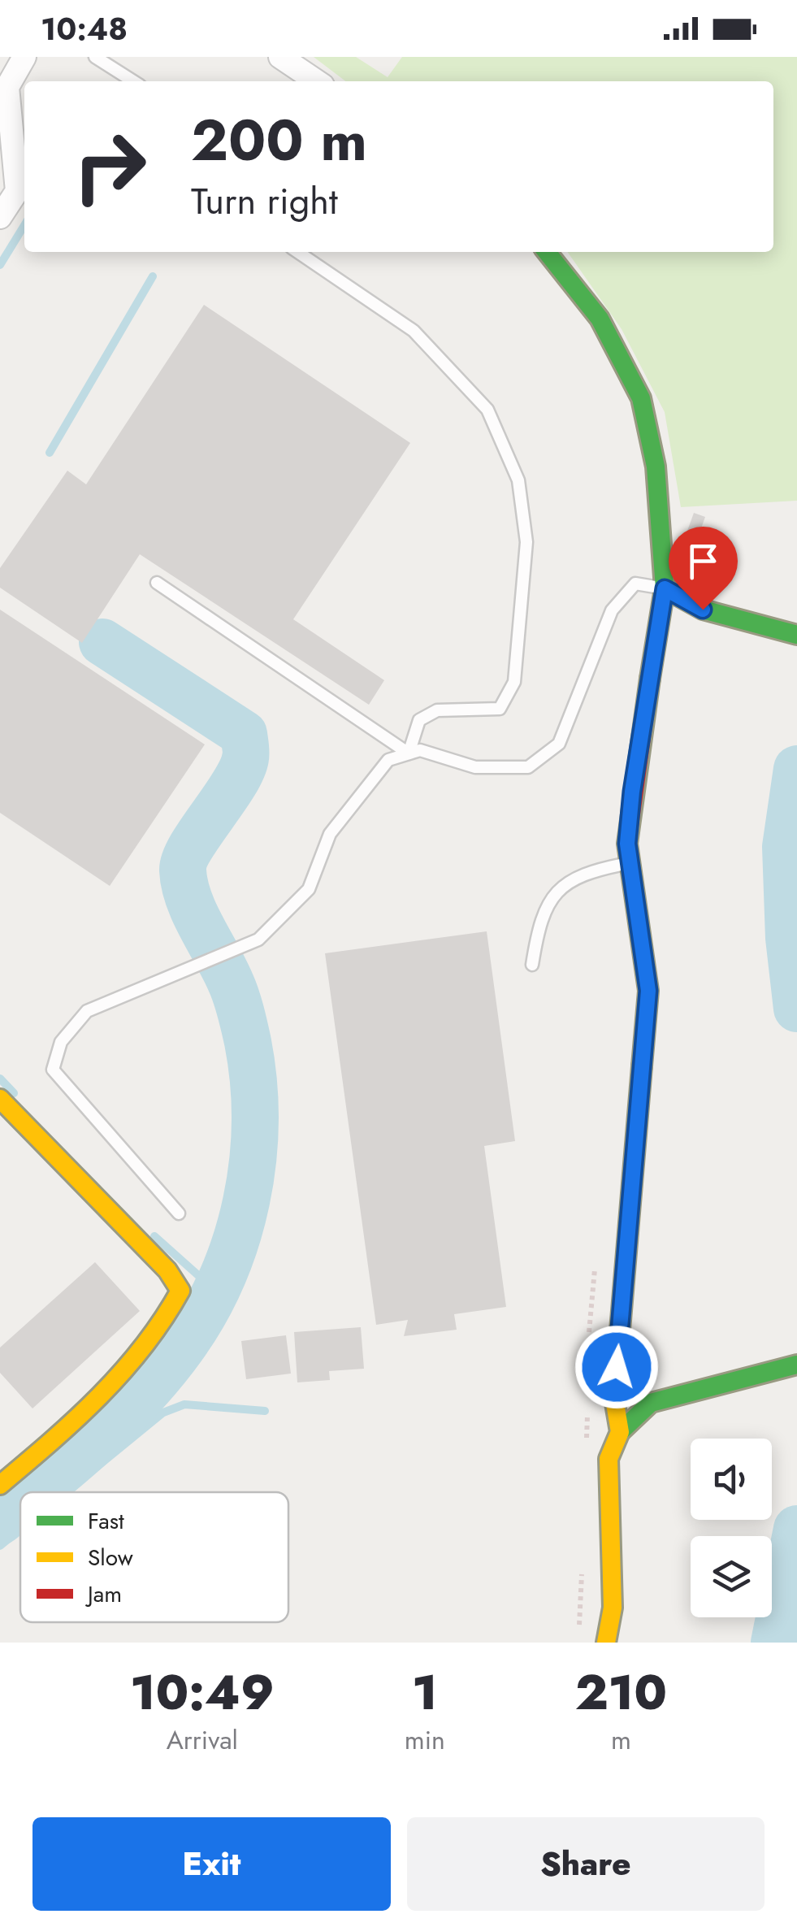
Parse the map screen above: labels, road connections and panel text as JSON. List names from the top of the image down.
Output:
{
  "legend": ["Fast", "Slow", "Jam"],
  "page": {
    "status": "10:48",
    "turn": ["200 m", "Turn right"],
    "eta": [
      "10:49",
      "Arrival",
      "1",
      "min",
      "210",
      "m"
    ],
    "buttons": ["Exit", "Share"]
  }
}
